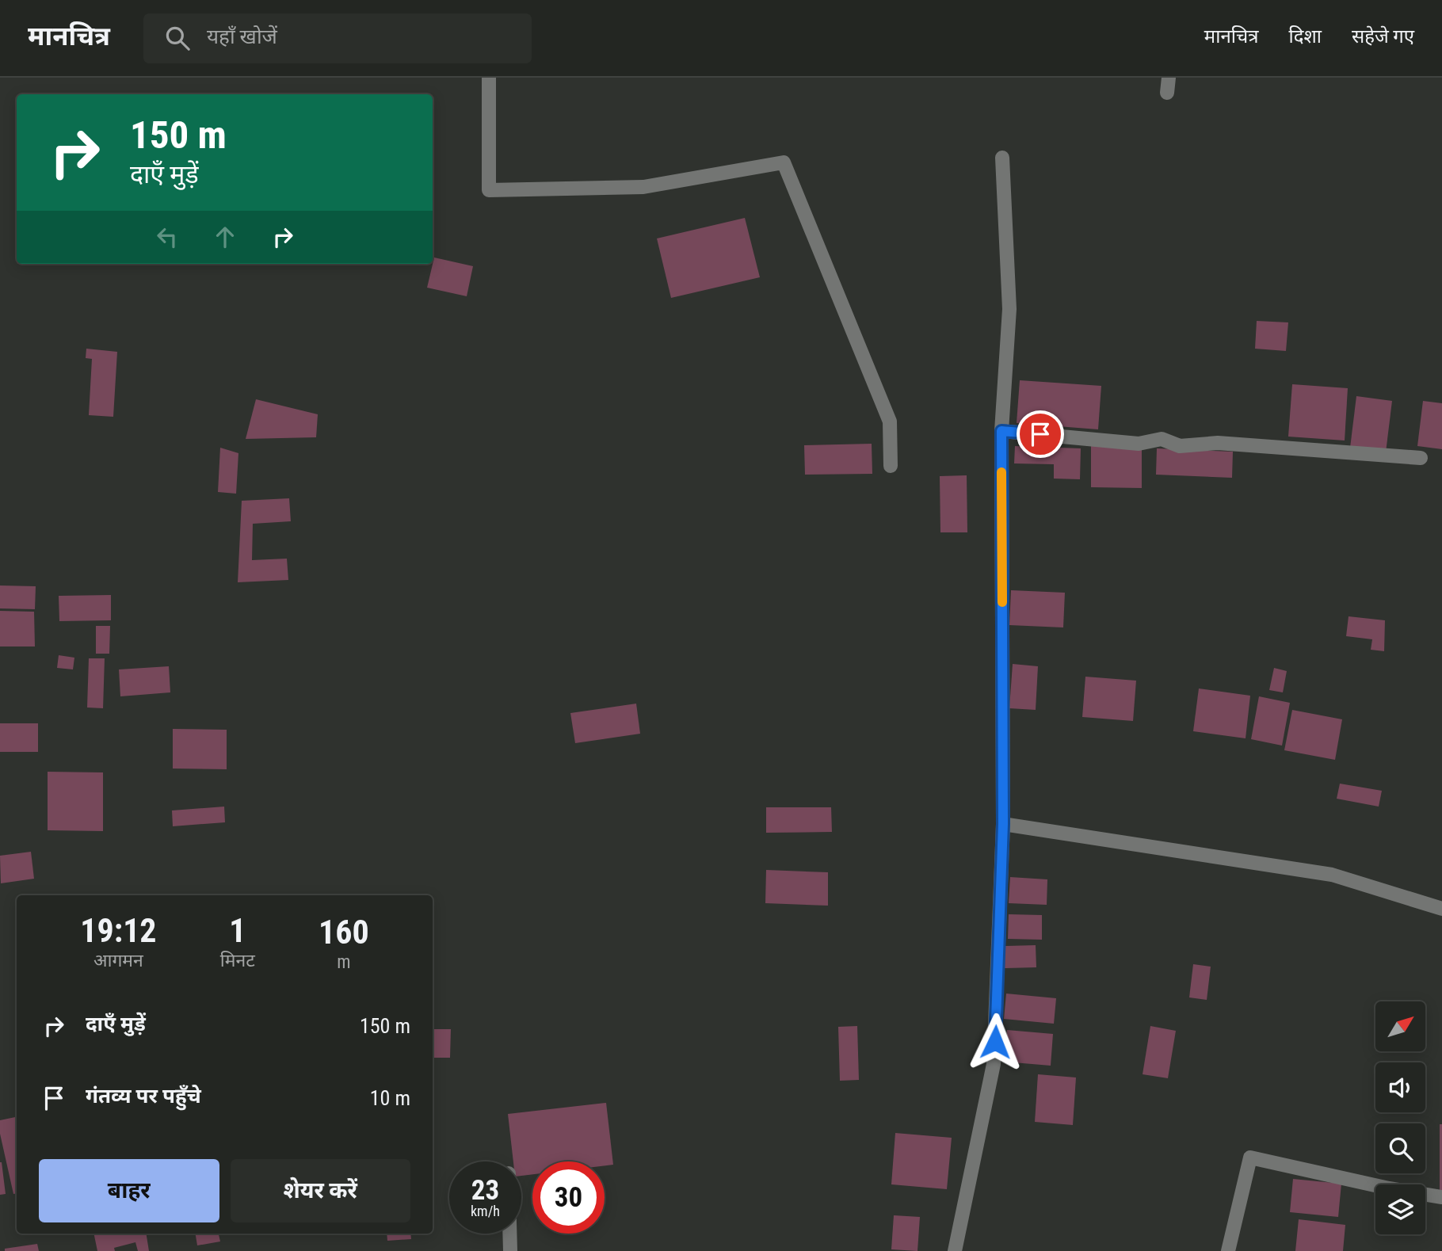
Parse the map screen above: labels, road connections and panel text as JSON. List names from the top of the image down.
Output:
{
  "north": "top right",
  "page": {
    "header": "मानचित्र",
    "search": "यहाँ खोजें",
    "nav": ["मानचित्र", "दिशा", "सहेजे गए"],
    "turn": ["150 m", "दाएँ मुड़ें"],
    "eta": [
      "19:12",
      "आगमन",
      "1",
      "मिनट",
      "160",
      "m"
    ],
    "list": [
      {
        "name": "दाएँ मुड़ें",
        "value": "150 m"
      },
      {
        "name": "गंतव्य पर पहुँचे",
        "value": "10 m"
      }
    ],
    "buttons": ["बाहर", "शेयर करें"],
    "speed": "23 km/h",
    "limit": "30"
  }
}
